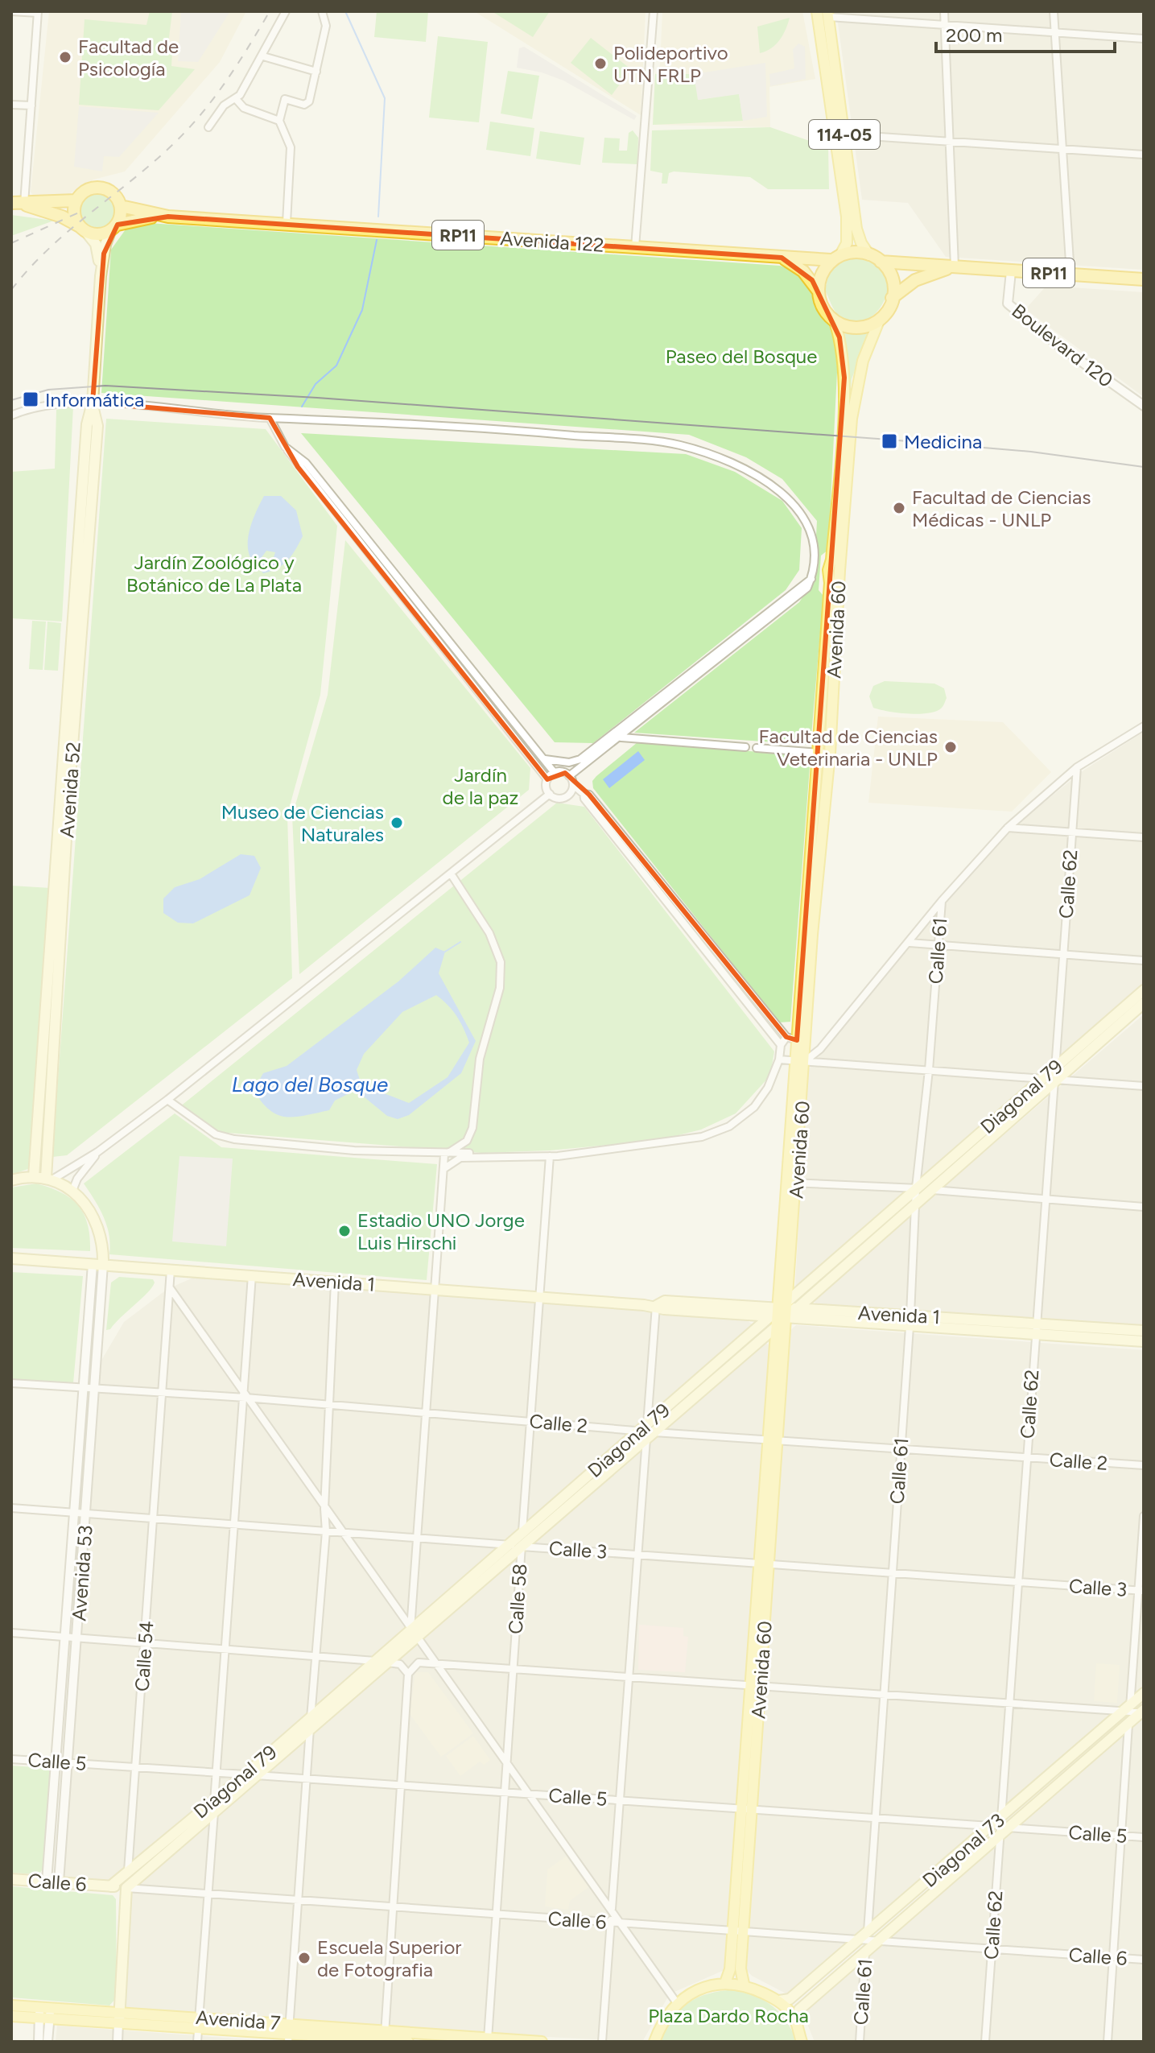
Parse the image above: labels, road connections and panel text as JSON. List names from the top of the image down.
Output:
{
  "streets": {
    "highway": ["RP11", "Avenida 122"],
    "main road": [
      "114-05",
      "Avenida 60",
      "Avenida 52",
      "Diagonal 79",
      "Avenida 1",
      "Calle 54",
      "Diagonal 73",
      "Calle 6",
      "Avenida 7"
    ],
    "street": [
      "Boulevard 120",
      "Calle 62",
      "Calle 61",
      "Calle 2",
      "Calle 3",
      "Avenida 53",
      "Calle 58",
      "Calle 5"
    ]
  },
  "crossings": [
    ["114-05", "RP11"],
    ["114-05", "Avenida 122"],
    ["114-05", "Avenida 60"],
    ["RP11", "Avenida 122"],
    ["RP11", "Boulevard 120"],
    ["RP11", "Avenida 60"],
    ["RP11", "Avenida 52"],
    ["Avenida 122", "Avenida 60"],
    ["Avenida 122", "Avenida 52"],
    ["Avenida 60", "Diagonal 79"],
    ["Avenida 60", "Avenida 1"],
    ["Avenida 60", "Calle 2"],
    ["Avenida 60", "Calle 3"],
    ["Avenida 60", "Calle 5"],
    ["Avenida 60", "Calle 6"],
    ["Calle 62", "Diagonal 79"],
    ["Calle 62", "Avenida 1"],
    ["Calle 62", "Calle 2"],
    ["Calle 62", "Calle 3"],
    ["Calle 62", "Calle 5"],
    ["Calle 62", "Diagonal 73"],
    ["Calle 62", "Calle 6"],
    ["Calle 61", "Diagonal 79"],
    ["Calle 61", "Avenida 1"],
    ["Calle 61", "Calle 2"],
    ["Calle 61", "Calle 3"],
    ["Calle 61", "Calle 5"],
    ["Calle 61", "Diagonal 73"],
    ["Calle 61", "Calle 6"],
    ["Diagonal 79", "Avenida 1"],
    ["Diagonal 79", "Calle 2"],
    ["Diagonal 79", "Calle 3"],
    ["Diagonal 79", "Calle 58"],
    ["Diagonal 79", "Calle 54"],
    ["Diagonal 79", "Calle 5"],
    ["Diagonal 79", "Calle 6"],
    ["Avenida 1", "Avenida 53"],
    ["Avenida 1", "Calle 58"],
    ["Avenida 1", "Calle 54"],
    ["Calle 2", "Avenida 53"],
    ["Calle 2", "Calle 58"],
    ["Calle 2", "Calle 54"],
    ["Calle 3", "Avenida 53"],
    ["Calle 3", "Calle 58"],
    ["Calle 3", "Calle 54"],
    ["Avenida 53", "Calle 5"],
    ["Avenida 53", "Calle 6"],
    ["Calle 58", "Calle 5"],
    ["Calle 58", "Calle 6"],
    ["Calle 58", "Avenida 7"],
    ["Calle 54", "Calle 5"],
    ["Calle 54", "Calle 6"],
    ["Calle 54", "Avenida 7"],
    ["Calle 5", "Diagonal 73"],
    ["Diagonal 73", "Calle 6"]
  ],
  "water": ["Lago del Bosque"],
  "parks": [
    "Paseo del Bosque",
    "Jardín Zoológico y Botánico de La Plata",
    "Jardín de la paz",
    "Plaza Dardo Rocha"
  ],
  "places": {
    "other": [
      "Facultad de Psicología",
      "Polideportivo UTN FRLP",
      "Facultad de Ciencias Médicas - UNLP",
      "Facultad de Ciencias Veterinaria - UNLP",
      "Museo de Ciencias Naturales",
      "Estadio UNO Jorge Luis Hirschi",
      "Escuela Superior de Fotografia"
    ],
    "transit": ["Informática", "Medicina"]
  },
  "scale_bar": "200 m"
}
